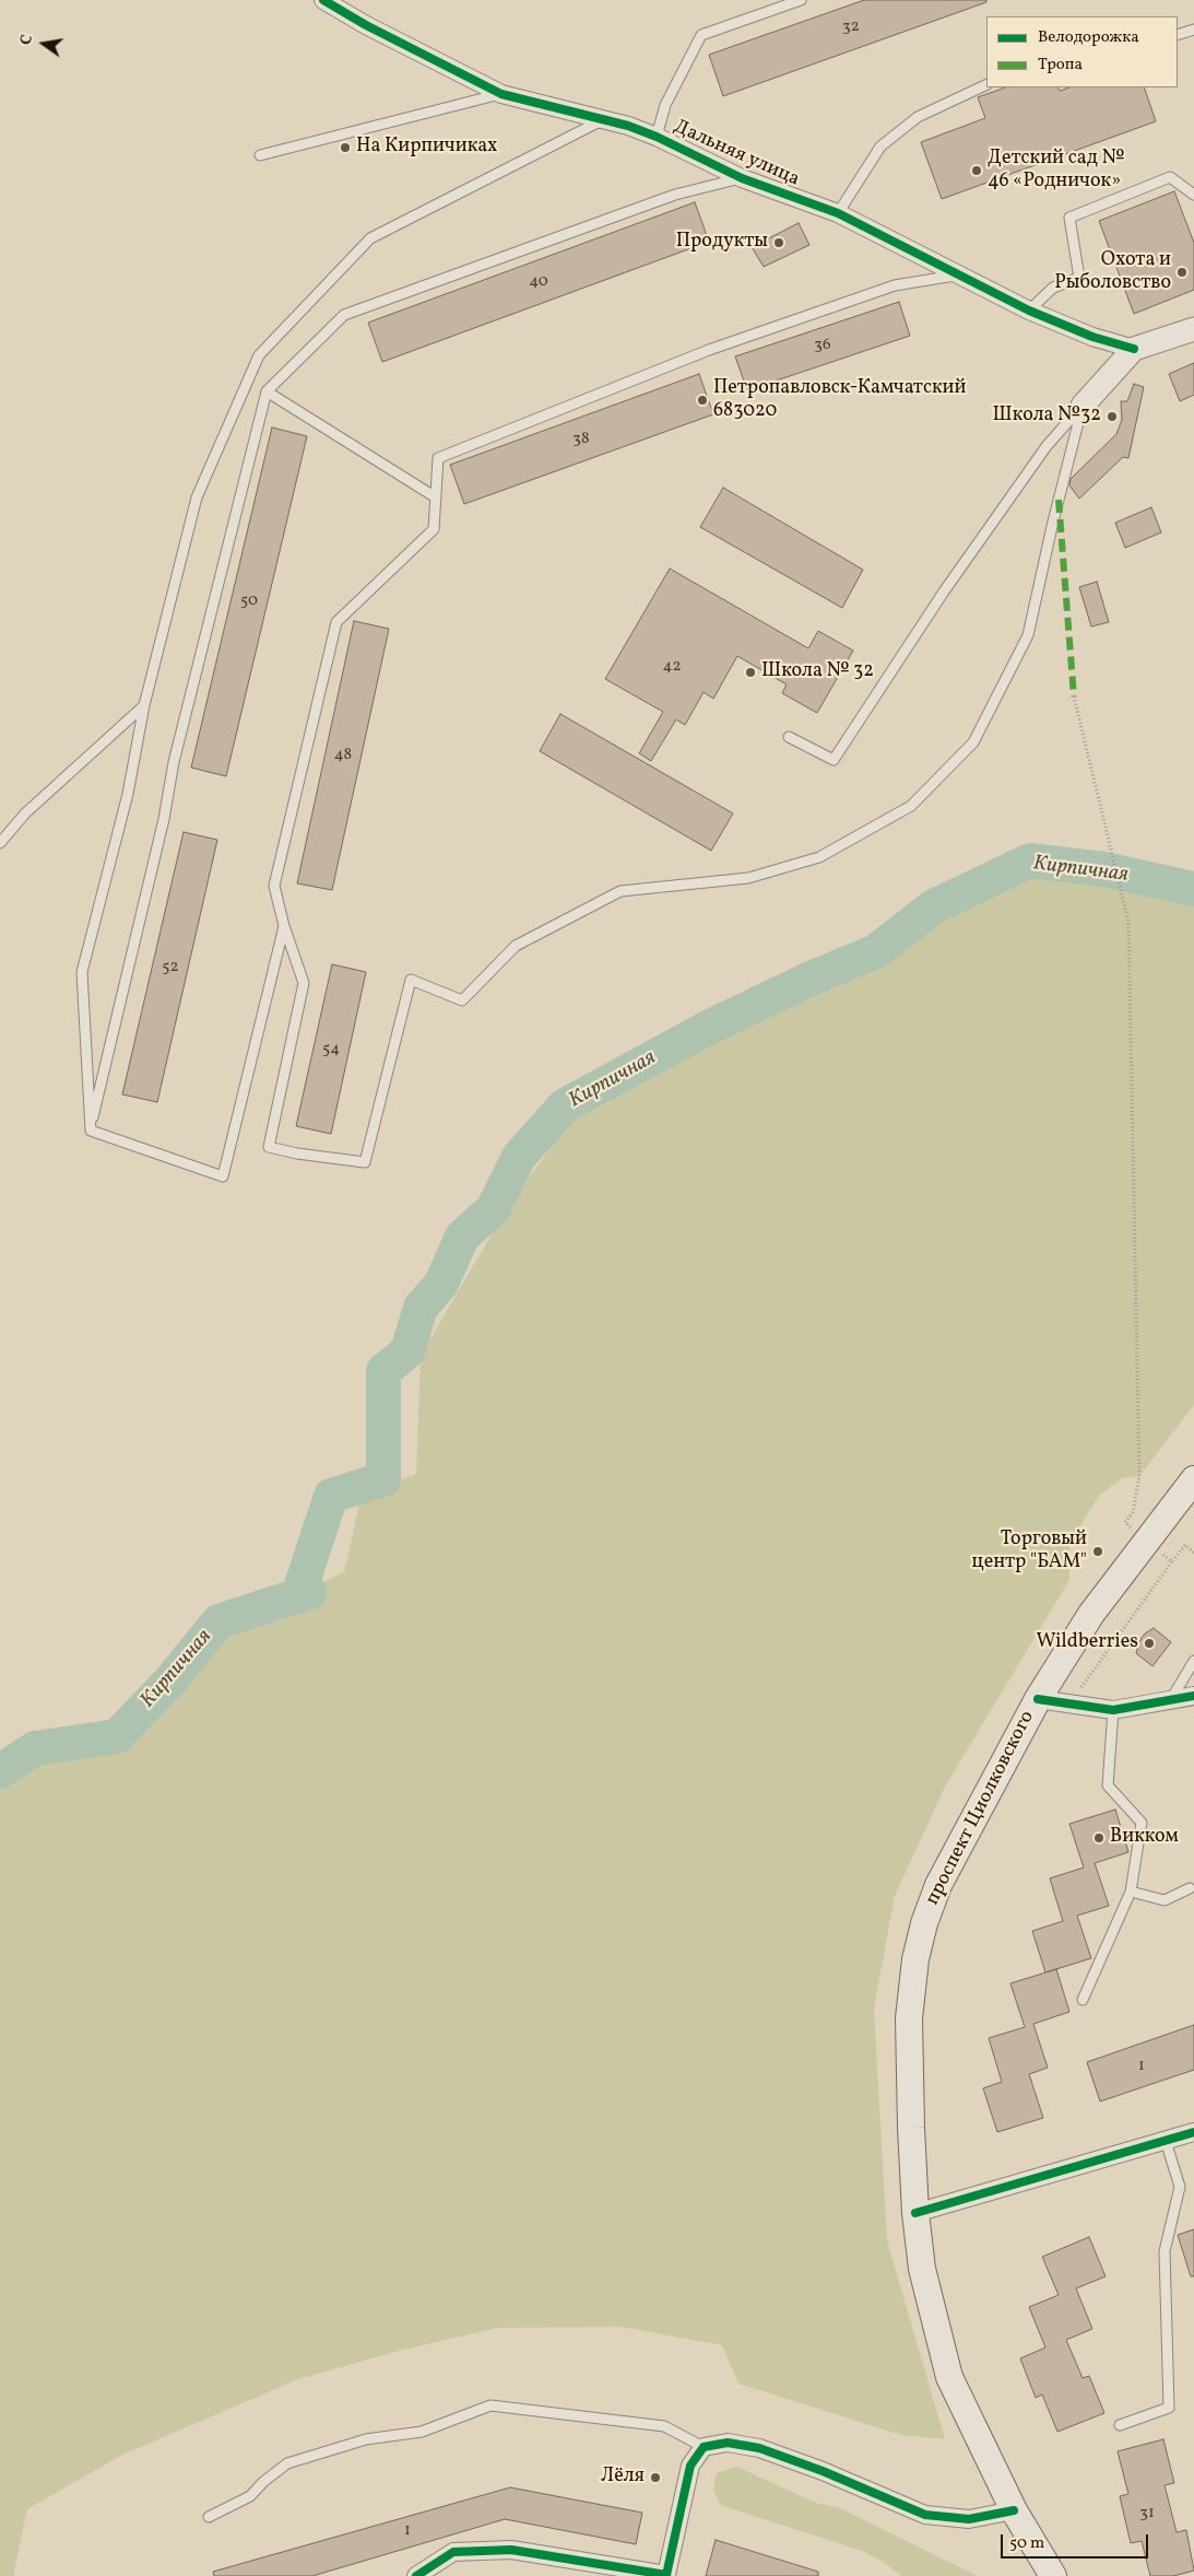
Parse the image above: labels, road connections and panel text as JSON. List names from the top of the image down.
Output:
{
  "streets": {
    "main road": ["проспект Циолковского"],
    "street": ["Дальняя улица"]
  },
  "water": ["Кирпичная"],
  "places": [
    "На Кирпичиках",
    "Детский сад № 46 «Родничок»",
    "Продукты",
    "Охота и Рыболовство",
    "Петропавловск-Камчатский 683020",
    "Школа №32",
    "Школа № 32",
    "Торговый центр \"БАМ\"",
    "Wildberries",
    "Викком",
    "Лёля"
  ],
  "house_numbers": [
    "32",
    "40",
    "36",
    "38",
    "50",
    "42",
    "48",
    "52",
    "54",
    "1",
    "31",
    "1"
  ],
  "legend": ["Велодорожка", "Тропа"],
  "scale_bar": "50 m",
  "north": "left"
}
